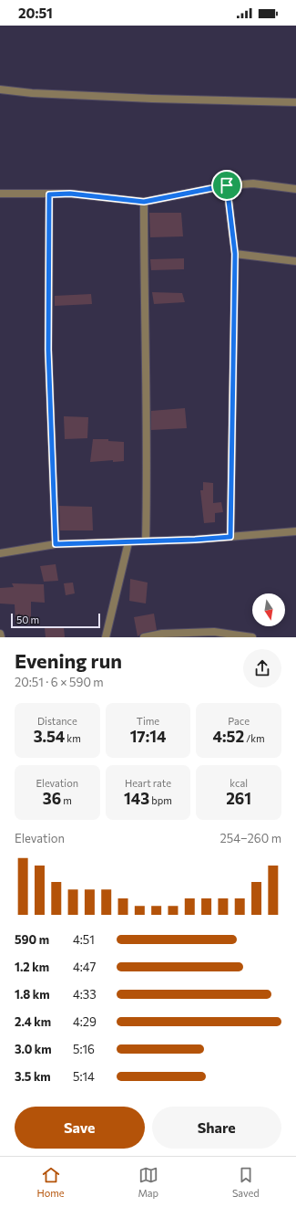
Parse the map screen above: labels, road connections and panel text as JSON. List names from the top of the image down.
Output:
{
  "scale_bar": "50 m",
  "north": "bottom",
  "page": {
    "status": "20:51",
    "scale": "50 m",
    "heading": ["Evening run", "20:51 · 6 × 590 m"],
    "stats": [
      ["Distance", "3.54 km"],
      ["Time", "17:14"],
      ["Pace", "4:52 /km"],
      ["Elevation", "36 m"],
      ["Heart rate", "143 bpm"],
      ["kcal", "261"]
    ],
    "chart": ["Elevation", "254–260 m"],
    "list": [
      {
        "name": "590 m",
        "note": "4:51"
      },
      {
        "name": "1.2 km",
        "note": "4:47"
      },
      {
        "name": "1.8 km",
        "note": "4:33"
      },
      {
        "name": "2.4 km",
        "note": "4:29"
      },
      {
        "name": "3.0 km",
        "note": "5:16"
      },
      {
        "name": "3.5 km",
        "note": "5:14"
      }
    ],
    "buttons": ["Save", "Share"],
    "tabs": ["Home", "Map", "Saved"]
  }
}
